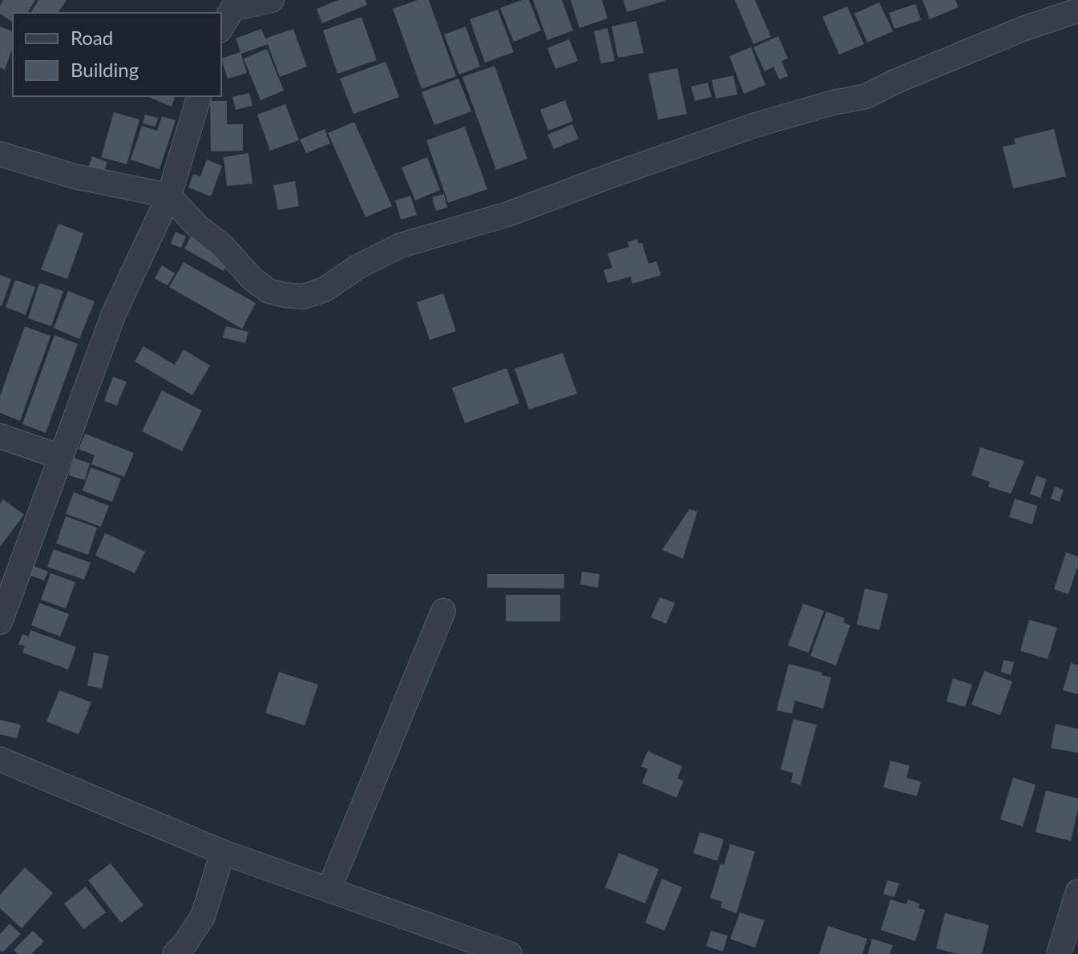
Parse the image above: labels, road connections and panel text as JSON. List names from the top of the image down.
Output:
{
  "legend": ["Road", "Building"]
}
